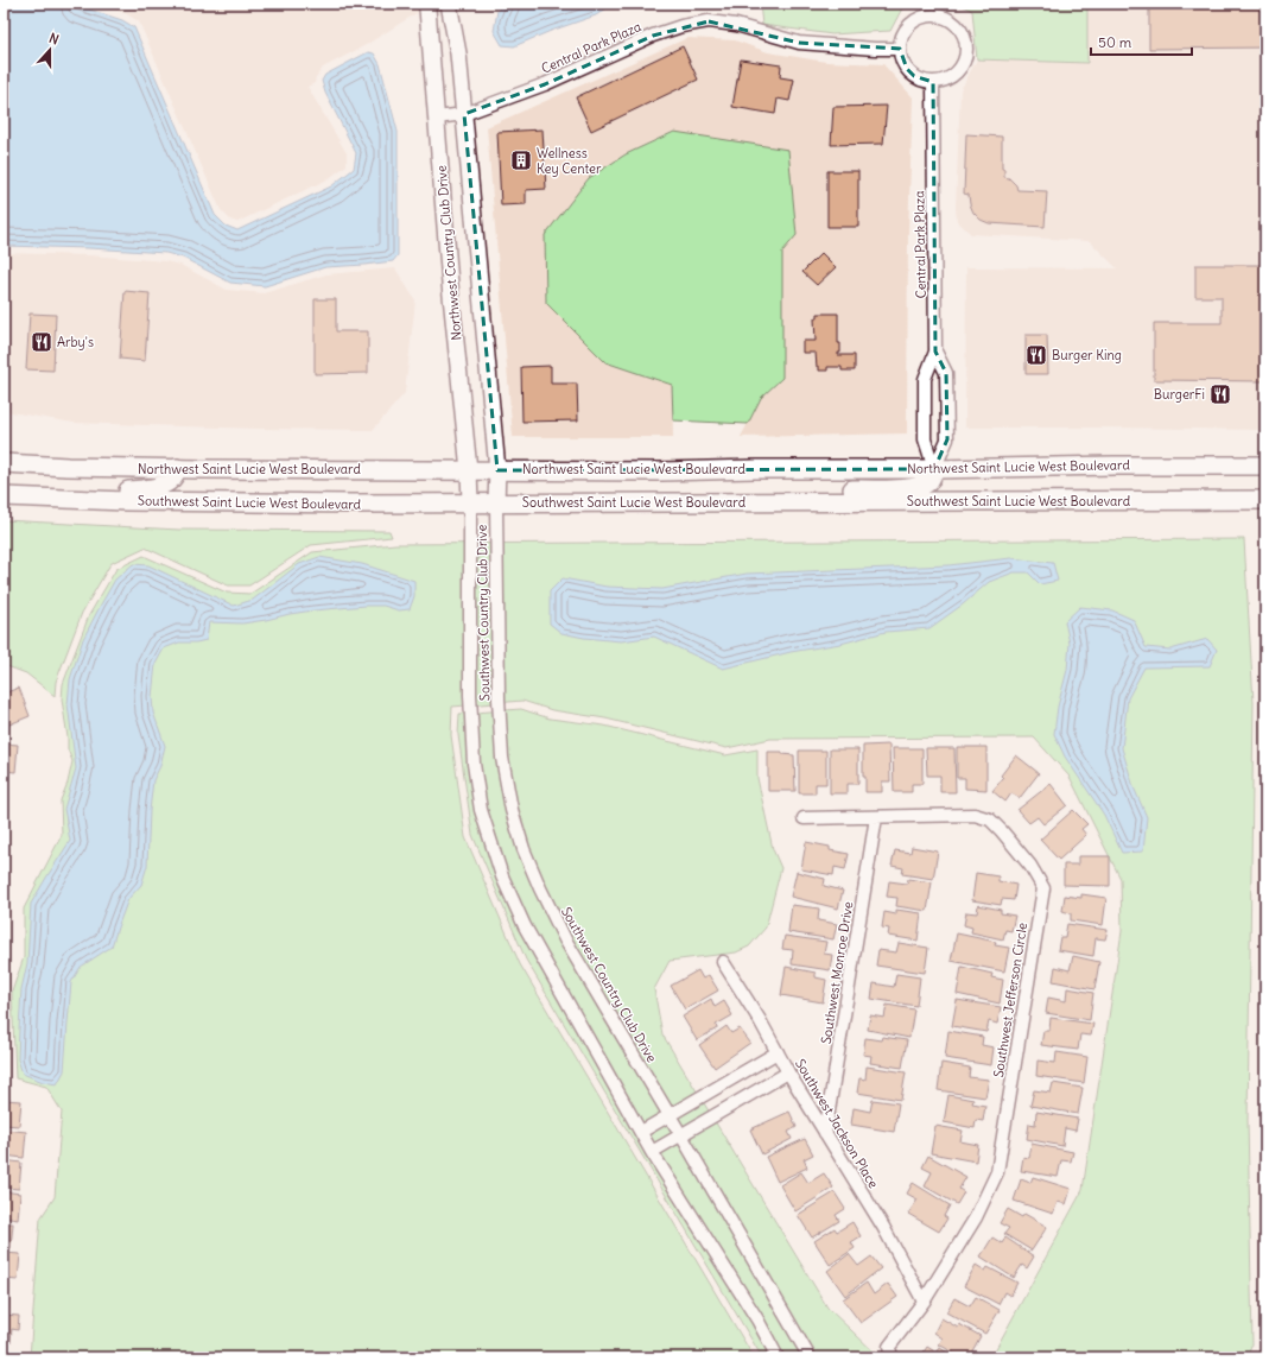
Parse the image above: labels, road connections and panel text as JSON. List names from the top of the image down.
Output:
{
  "streets": {
    "main road": ["Northwest Saint Lucie West Boulevard", "Southwest Saint Lucie West Boulevard"],
    "street": [
      "Central Park Plaza",
      "Northwest Country Club Drive",
      "Southwest Country Club Drive",
      "Southwest Monroe Drive",
      "Southwest Jefferson Circle",
      "Southwest Jackson Place"
    ]
  },
  "crossings": [
    ["Central Park Plaza", "Northwest Country Club Drive"],
    ["Central Park Plaza", "Northwest Saint Lucie West Boulevard"],
    ["Northwest Country Club Drive", "Northwest Saint Lucie West Boulevard"],
    ["Northwest Country Club Drive", "Southwest Saint Lucie West Boulevard"],
    ["Northwest Country Club Drive", "Southwest Country Club Drive"],
    ["Southwest Saint Lucie West Boulevard", "Southwest Country Club Drive"],
    ["Southwest Monroe Drive", "Southwest Jefferson Circle"],
    ["Southwest Monroe Drive", "Southwest Jackson Place"],
    ["Southwest Jefferson Circle", "Southwest Jackson Place"]
  ],
  "places": {
    "building": ["Wellness Key Center"],
    "restaurant": ["Arby's", "Burger King", "BurgerFi"]
  },
  "scale_bar": "50 m",
  "north": "top"
}
